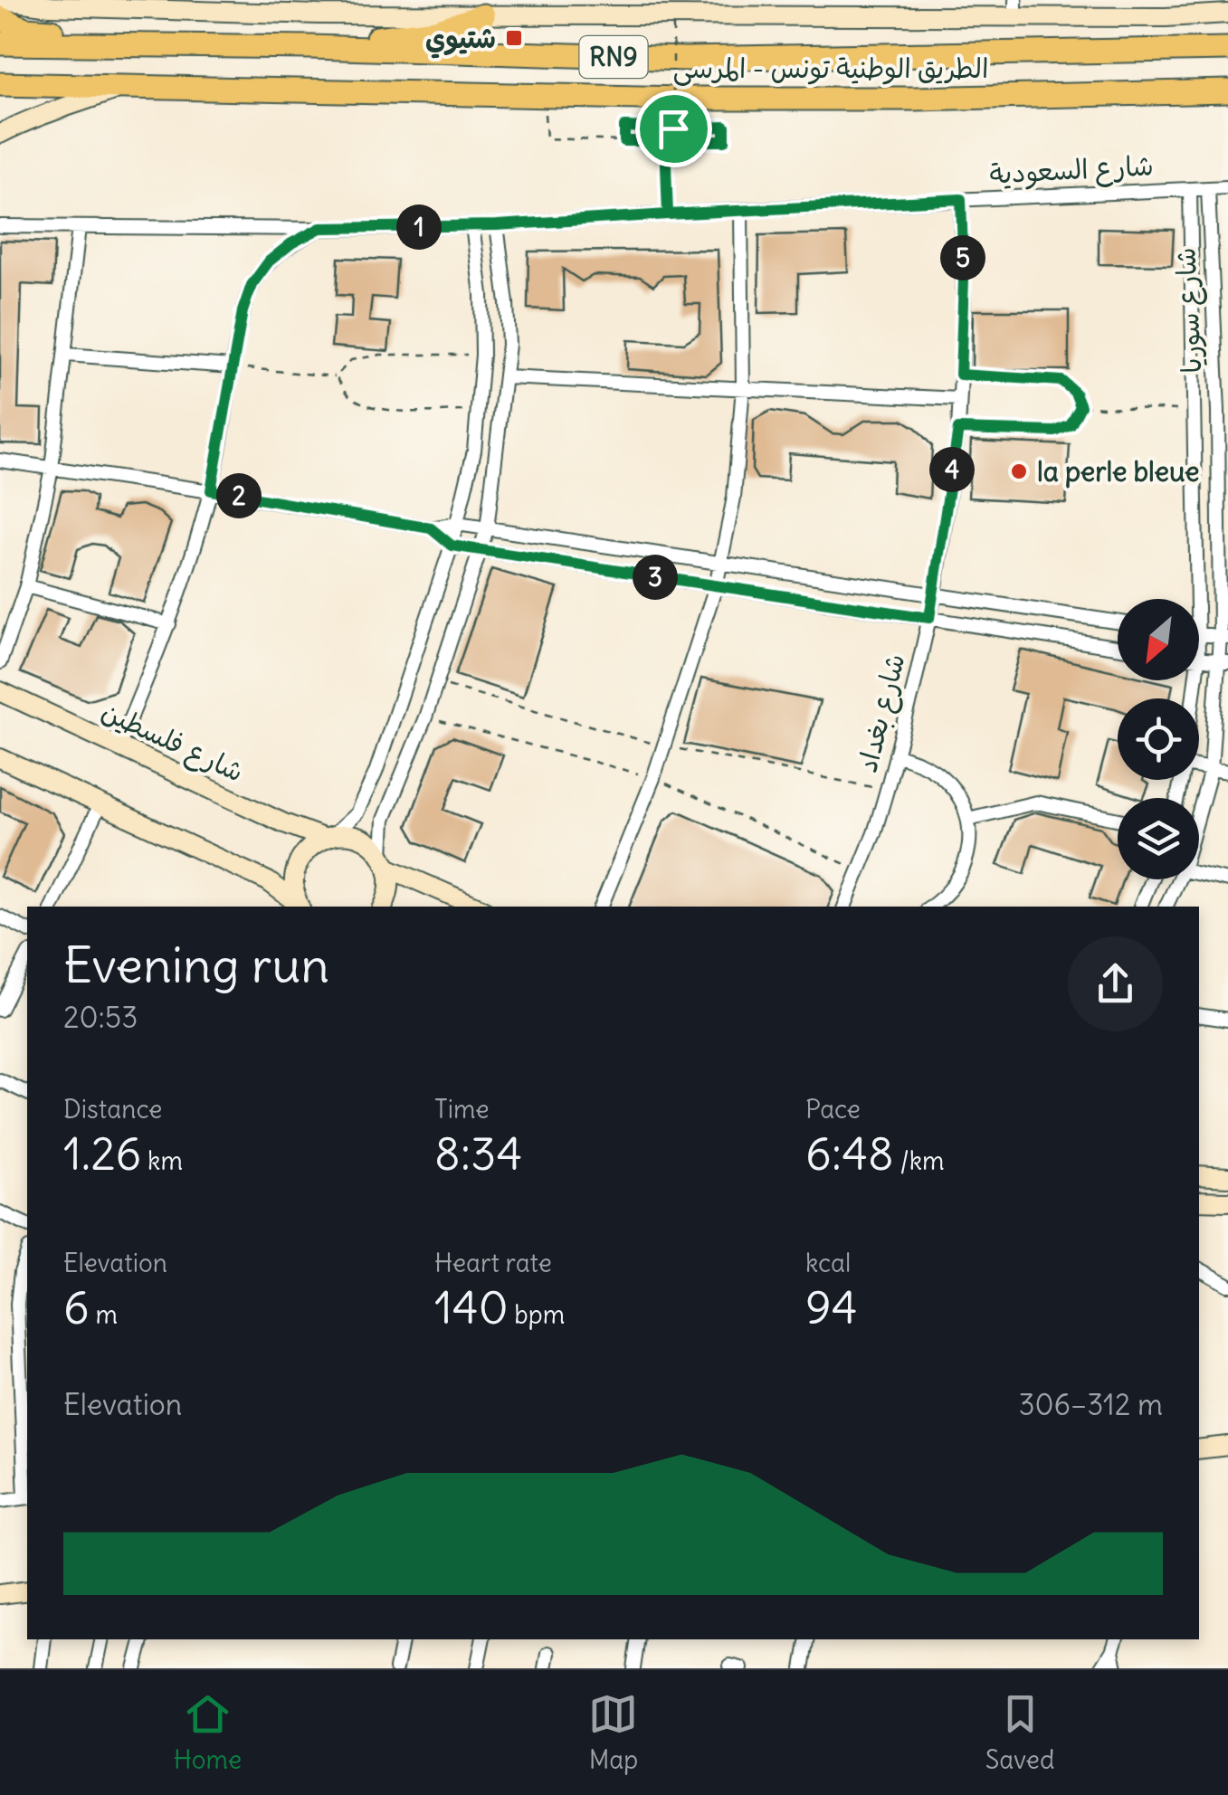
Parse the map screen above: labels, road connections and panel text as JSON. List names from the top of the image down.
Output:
{
  "streets": {
    "highway": ["RN9", "الطريق الوطنية تونس - المرسى"],
    "street": [
      "شارع السعودية",
      "شارع سوريا",
      "شارع بغداد",
      "شارع فلسطين"
    ]
  },
  "crossings": [
    ["شارع السعودية", "شارع سوريا"],
    ["شارع السعودية", "شارع بغداد"]
  ],
  "places": {
    "transit": ["شتيوي"],
    "other": ["la perle bleue"]
  },
  "north": "bottom left",
  "page": {
    "pins": [
      "1",
      "5",
      "4",
      "2",
      "3"
    ],
    "heading": ["Evening run", "20:53"],
    "stats": [
      ["Distance", "1.26 km"],
      ["Time", "8:34"],
      ["Pace", "6:48 /km"],
      ["Elevation", "6 m"],
      ["Heart rate", "140 bpm"],
      ["kcal", "94"]
    ],
    "chart": ["Elevation", "306–312 m"],
    "tabs": ["Home", "Map", "Saved"]
  }
}
